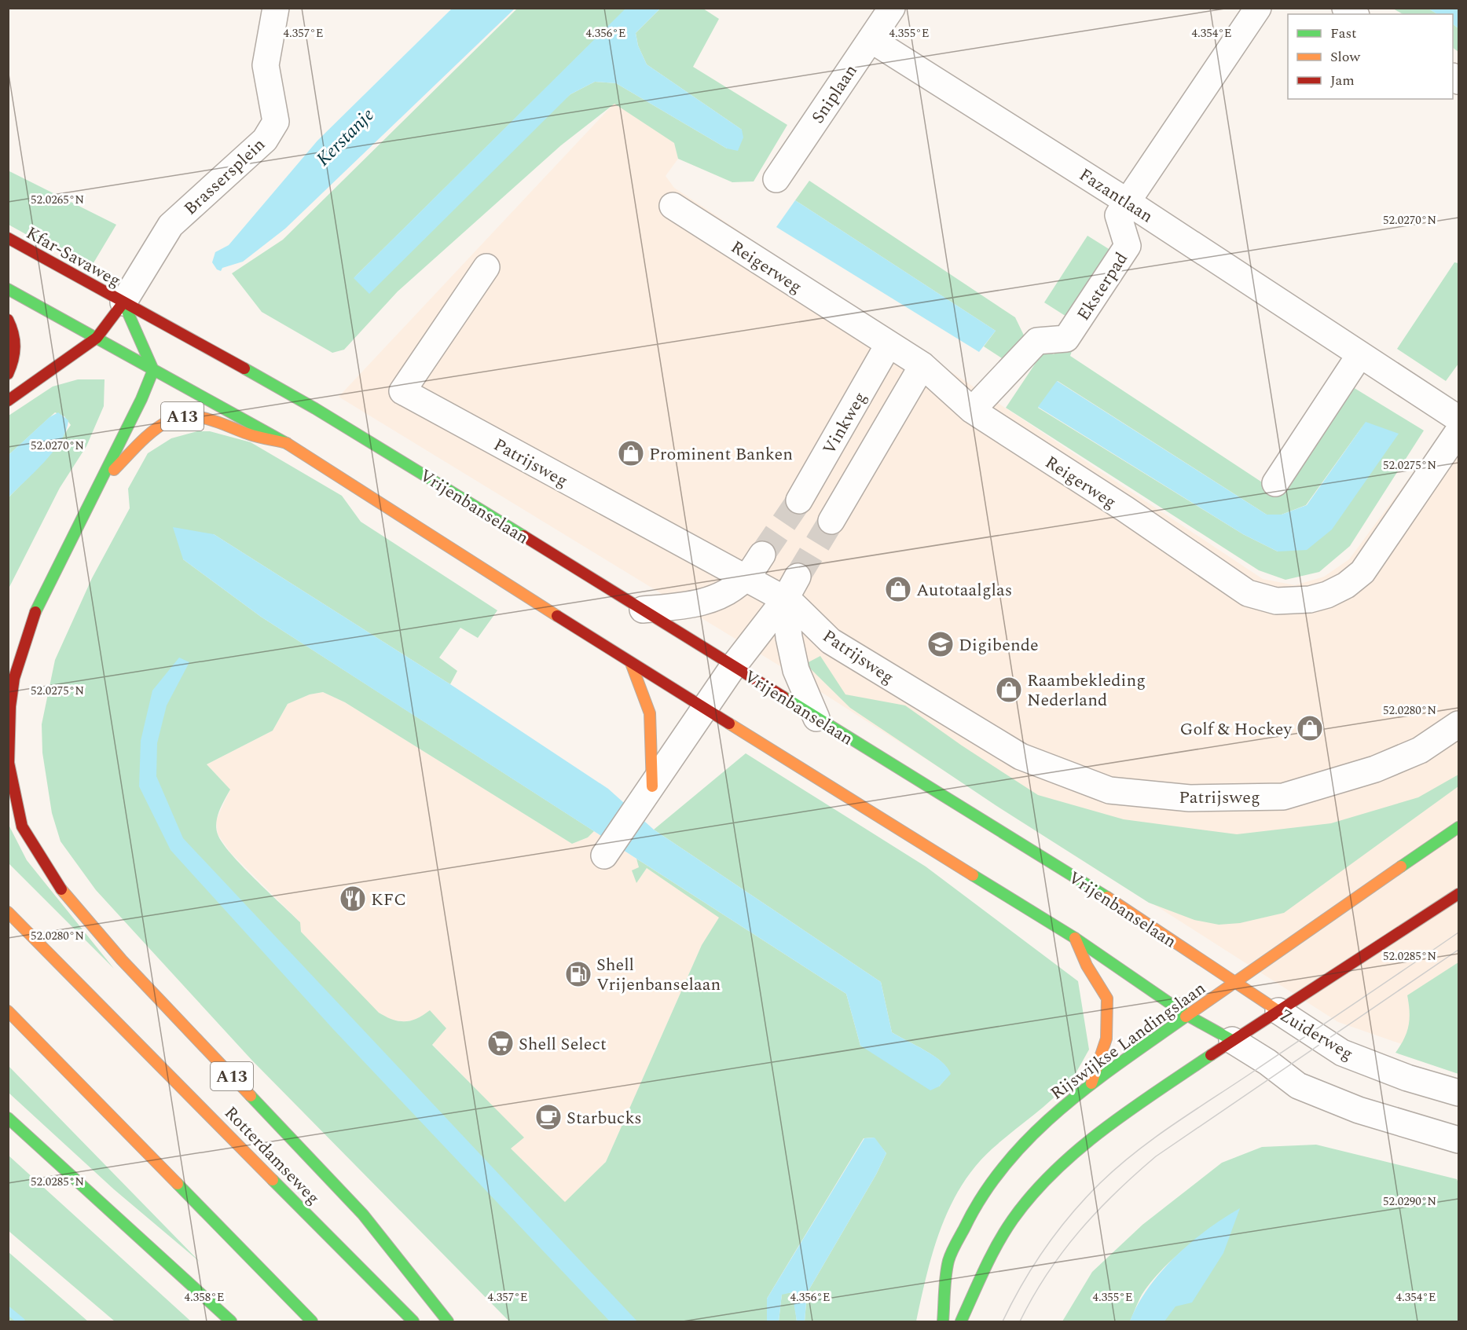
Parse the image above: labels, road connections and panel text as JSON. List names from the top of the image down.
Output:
{
  "streets": {
    "main road": [
      "Kfar-Savaweg",
      "A13",
      "Vrijenbanselaan",
      "Zuiderweg",
      "Rijswijkse Landingslaan",
      "Rotterdamseweg"
    ],
    "street": [
      "Sniplaan",
      "Brassersplein",
      "Fazantlaan",
      "Reigerweg",
      "Eksterpad",
      "Vinkweg",
      "Patrijsweg"
    ]
  },
  "crossings": [
    ["Sniplaan", "Fazantlaan"],
    ["Brassersplein", "Kfar-Savaweg"],
    ["Brassersplein", "Vrijenbanselaan"],
    ["Fazantlaan", "Eksterpad"],
    ["Kfar-Savaweg", "Vrijenbanselaan"],
    ["Reigerweg", "Eksterpad"],
    ["Reigerweg", "Vinkweg"],
    ["Vrijenbanselaan", "Zuiderweg"],
    ["Vrijenbanselaan", "Rijswijkse Landingslaan"],
    ["Zuiderweg", "Rijswijkse Landingslaan"]
  ],
  "water": ["Kerstanje"],
  "places": {
    "shop": [
      "Prominent Banken",
      "Autotaalglas",
      "Raambekleding Nederland",
      "Golf & Hockey"
    ],
    "school or university": ["Digibende"],
    "restaurant": ["KFC"],
    "fuel station": ["Shell Vrijenbanselaan"],
    "supermarket": ["Shell Select"],
    "cafe": ["Starbucks"]
  },
  "legend": ["Fast", "Slow", "Jam"],
  "coordinates": [
    "4.357°E",
    "4.356°E",
    "4.355°E",
    "4.354°E",
    "52.0265°N",
    "52.0270°N",
    "52.0275°N",
    "52.0280°N",
    "52.0285°N",
    "52.0290°N",
    "4.358°E"
  ]
}
